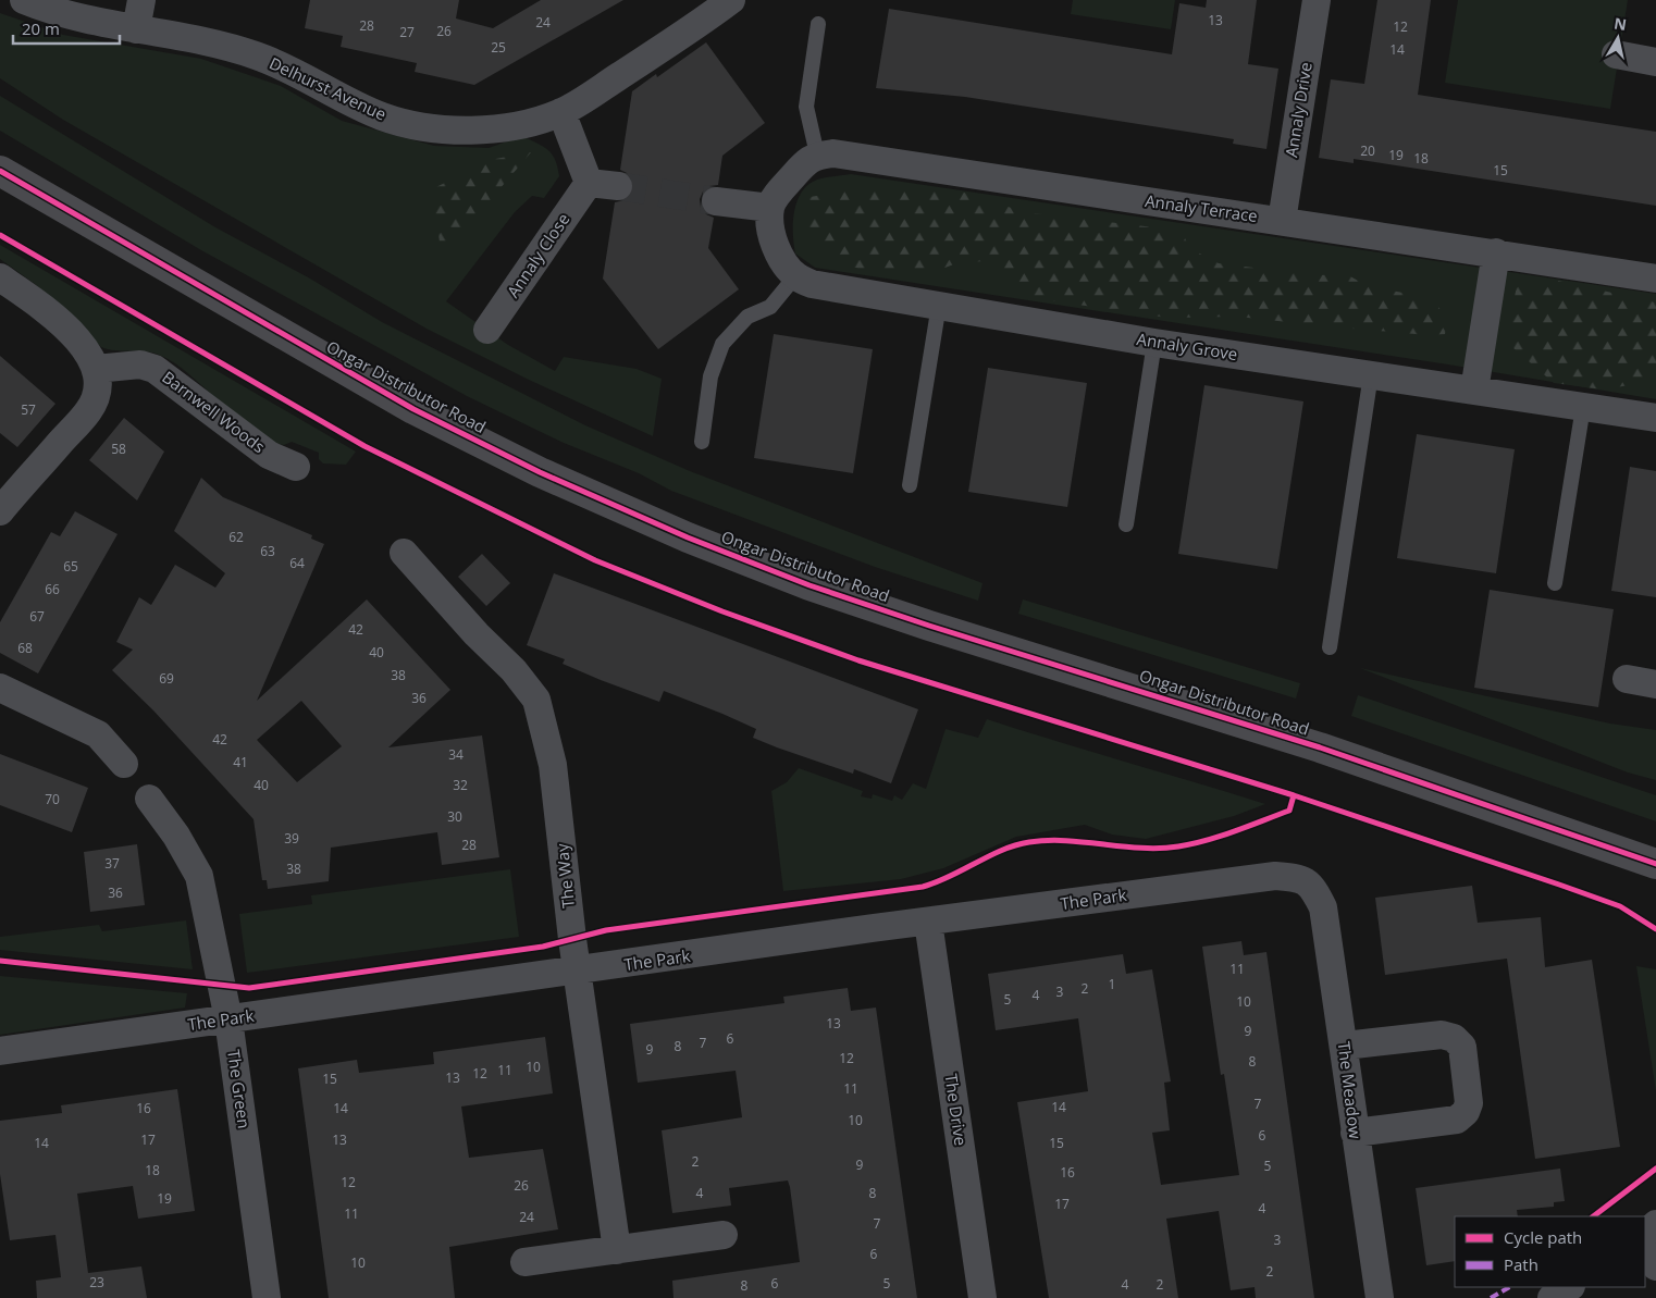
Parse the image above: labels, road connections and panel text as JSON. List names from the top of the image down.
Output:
{
  "streets": {
    "street": [
      "Delhurst Avenue",
      "Annaly Drive",
      "Annaly Terrace",
      "Annaly Close",
      "Annaly Grove",
      "Ongar Distributor Road",
      "Barnwell Woods",
      "The Way",
      "The Park",
      "The Green",
      "The Meadow",
      "The Drive"
    ]
  },
  "crossings": [
    ["Annaly Drive", "Annaly Terrace"],
    ["The Way", "The Park"],
    ["The Park", "The Green"],
    ["The Park", "The Meadow"],
    ["The Park", "The Drive"]
  ],
  "house_numbers": [
    "13",
    "24",
    "28",
    "12",
    "26",
    "27",
    "25",
    "14",
    "20",
    "19",
    "18",
    "15",
    "57",
    "58",
    "62",
    "63",
    "64",
    "65",
    "66",
    "67",
    "42",
    "68",
    "40",
    "38",
    "69",
    "36",
    "42",
    "34",
    "41",
    "40",
    "32",
    "70",
    "30",
    "39",
    "28",
    "37",
    "38",
    "36",
    "11",
    "1",
    "2",
    "3",
    "4",
    "5",
    "10",
    "13",
    "9",
    "6",
    "7",
    "8",
    "9",
    "12",
    "8",
    "10",
    "11",
    "12",
    "13",
    "15",
    "11",
    "7",
    "14",
    "16",
    "14",
    "10",
    "6",
    "17",
    "13",
    "14",
    "15",
    "2",
    "9",
    "5",
    "18",
    "16",
    "12",
    "26",
    "4",
    "8",
    "19",
    "17",
    "4",
    "11",
    "24",
    "7",
    "3",
    "6",
    "10",
    "2",
    "23",
    "6",
    "5",
    "4",
    "2",
    "8"
  ],
  "legend": ["Cycle path", "Path"],
  "scale_bar": "20 m",
  "north": "top"
}
